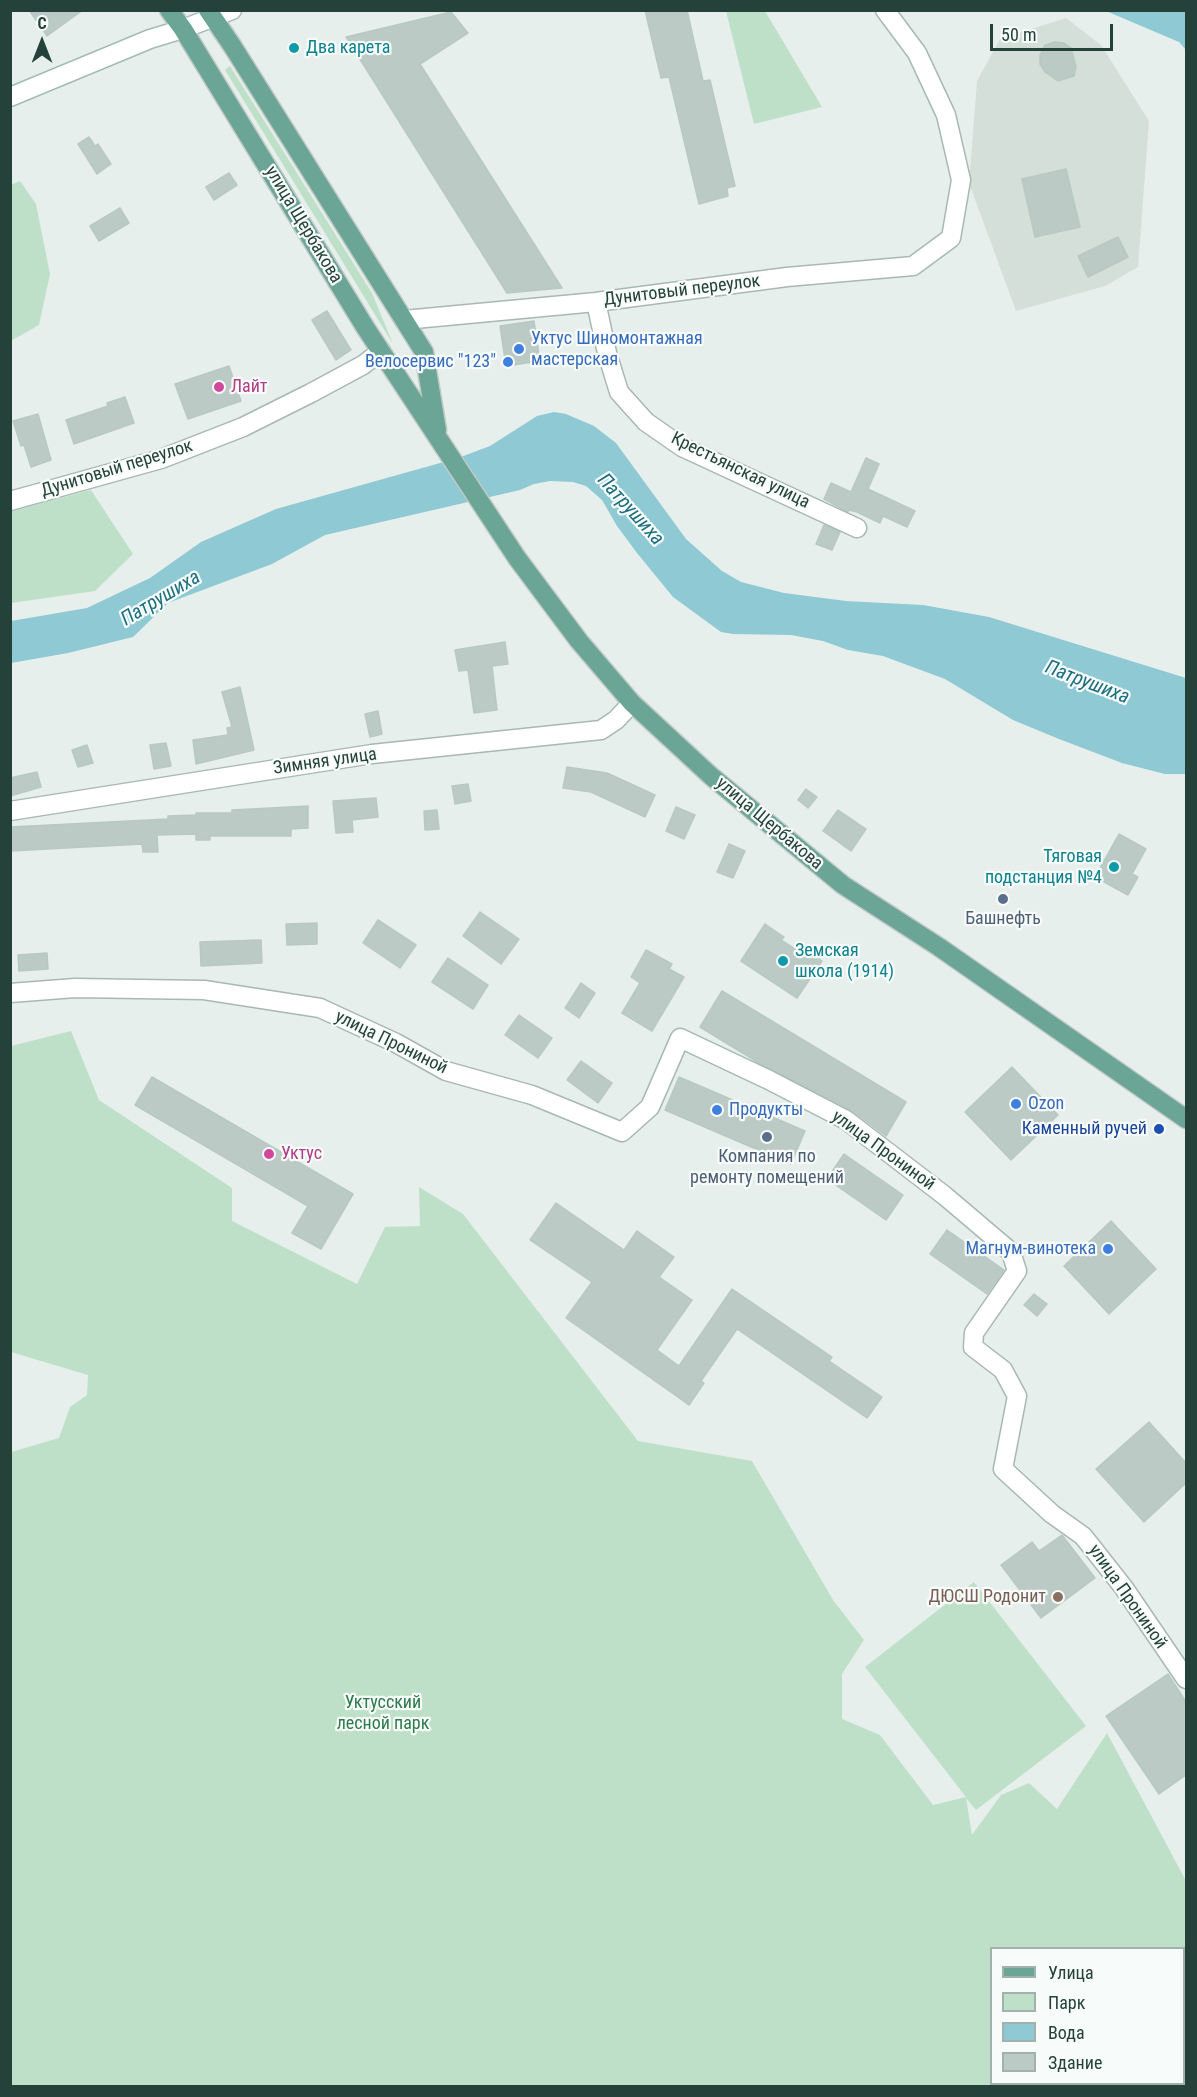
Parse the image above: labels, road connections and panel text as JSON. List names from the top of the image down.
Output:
{
  "streets": {
    "main road": ["улица Щербакова"],
    "street": [
      "Дунитовый переулок",
      "Крестьянская улица",
      "Зимняя улица",
      "улица Прониной"
    ]
  },
  "crossings": [
    ["улица Щербакова", "Дунитовый переулок"],
    ["улица Щербакова", "Зимняя улица"],
    ["Дунитовый переулок", "Крестьянская улица"]
  ],
  "water": ["Патрушиха"],
  "parks": ["Уктусский лесной парк"],
  "places": [
    "Два карета",
    "Уктус Шиномонтажная мастерская",
    "Велосервис \"123\"",
    "Лайт",
    "Тяговая подстанция №4",
    "Башнефть",
    "Земская школа (1914)",
    "Ozon",
    "Продукты",
    "Каменный ручей",
    "Компания по ремонту помещений",
    "Уктус",
    "Магнум-винотека",
    "ДЮСШ Родонит"
  ],
  "legend": [
    "Улица",
    "Парк",
    "Вода",
    "Здание"
  ],
  "scale_bar": "50 m",
  "north": "top"
}
